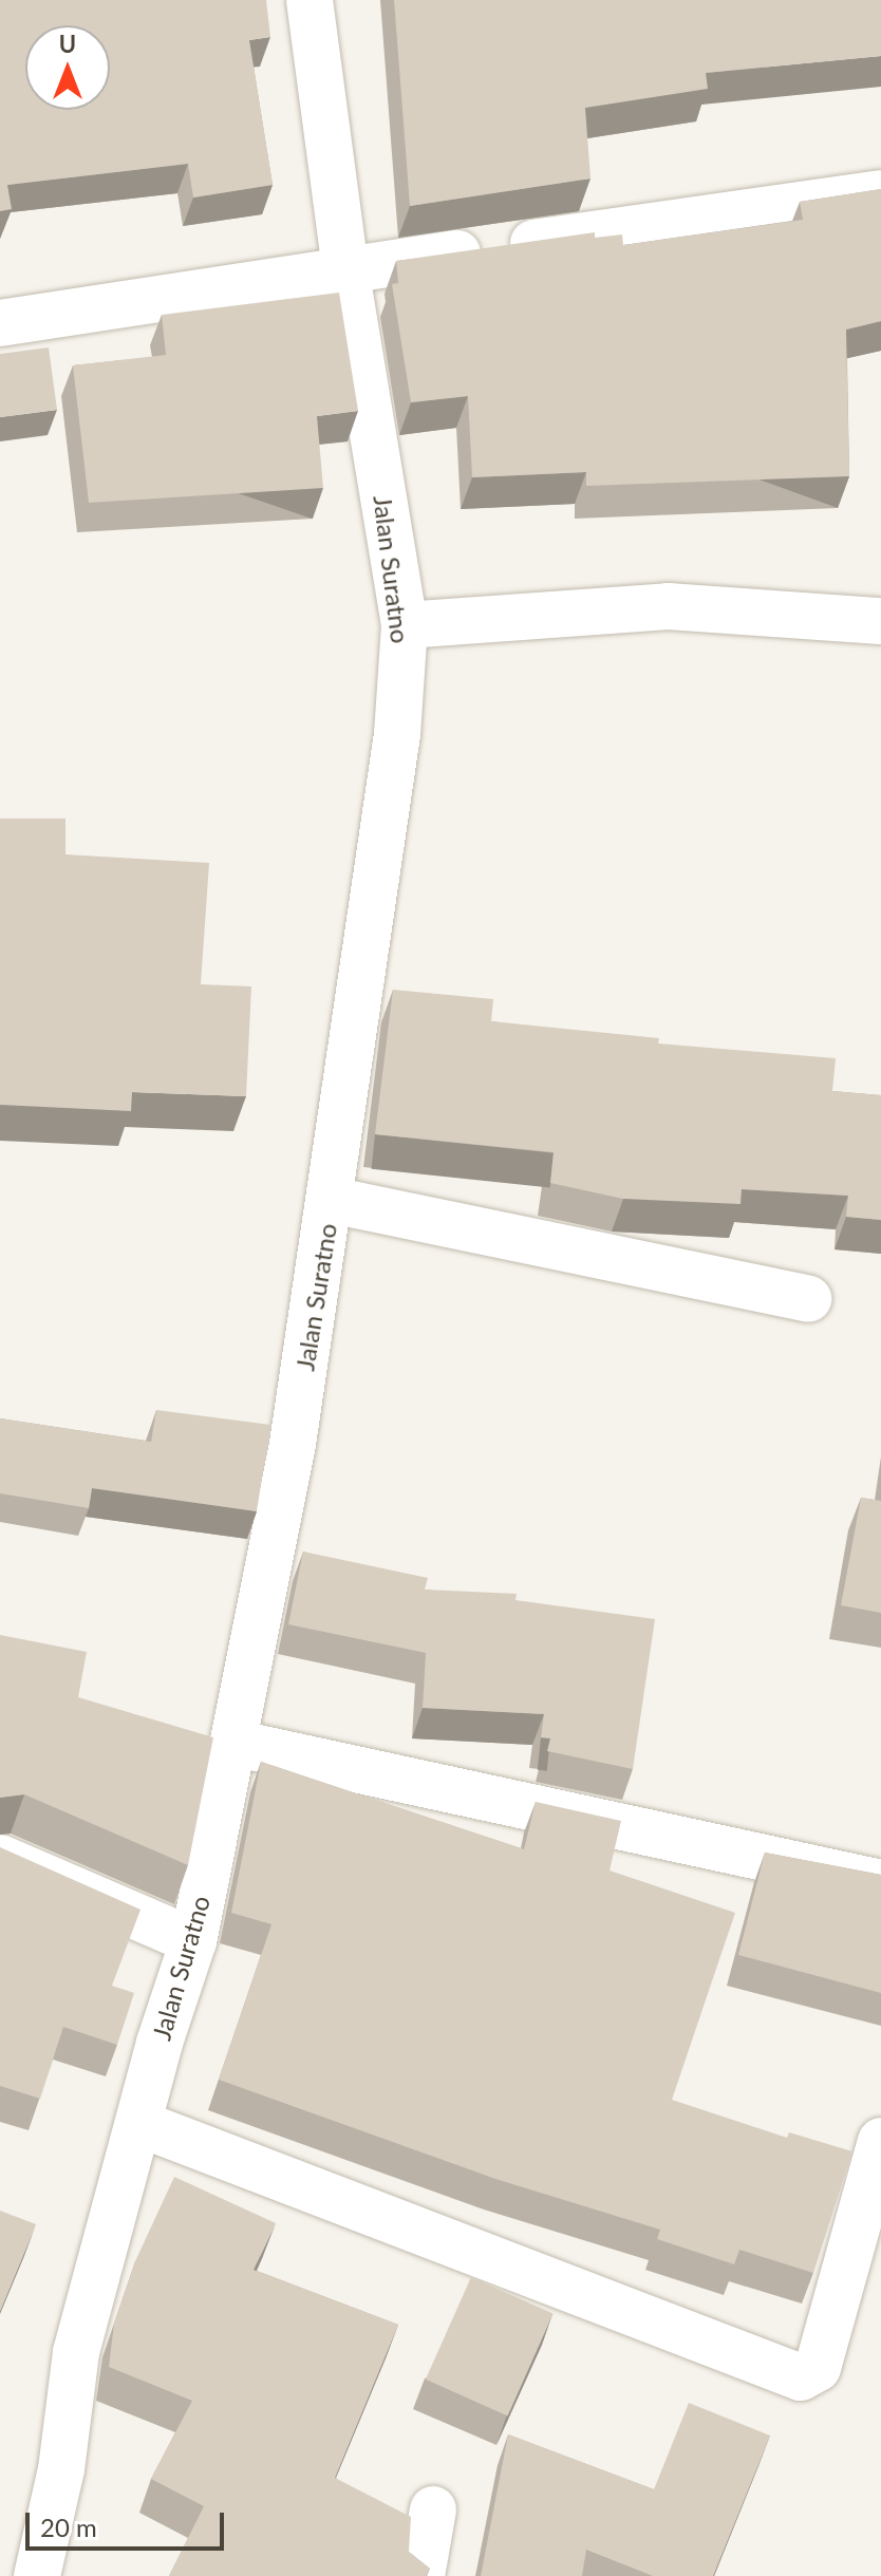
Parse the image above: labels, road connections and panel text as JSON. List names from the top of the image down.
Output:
{
  "streets": {
    "street": ["Jalan Suratno"]
  },
  "scale_bar": "20 m",
  "north": "top"
}
